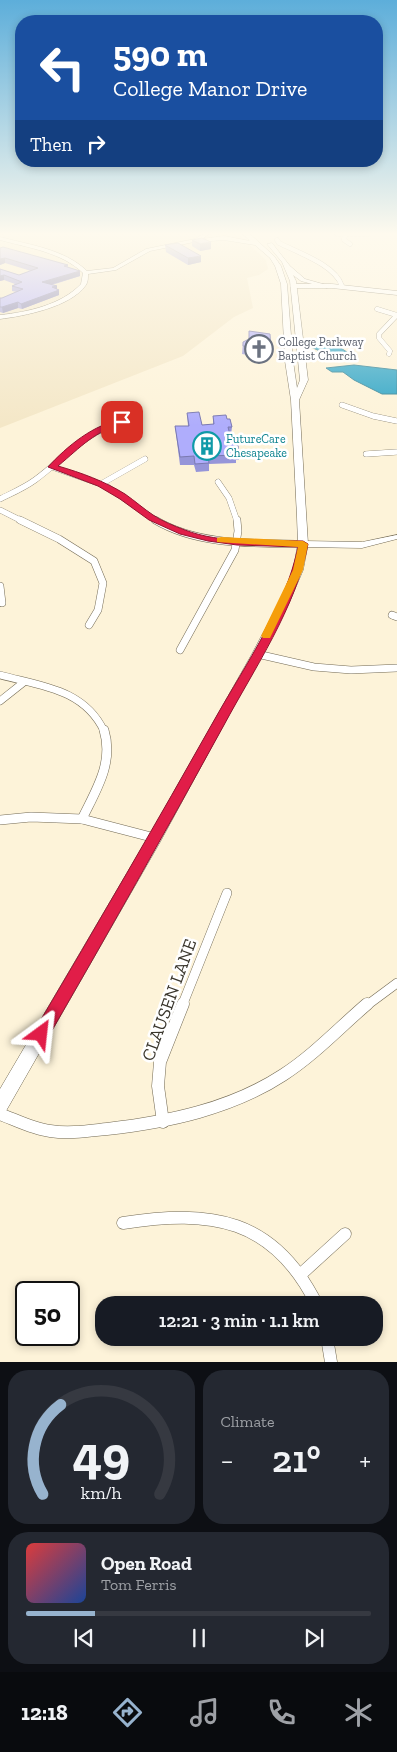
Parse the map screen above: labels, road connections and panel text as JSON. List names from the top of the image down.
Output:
{
  "streets": {
    "street": ["CLAUSEN LANE"]
  },
  "places": {
    "church": ["College Parkway Baptist Church"],
    "building": ["FutureCare Chesapeake"]
  },
  "page": {
    "turn": ["590 m", "College Manor Drive"],
    "then": "Then",
    "limit": "50",
    "trip": "12:21 · 3 min · 1.1 km",
    "tile": "Climate",
    "heat": ["−", "21°", "+"],
    "song": ["Open Road", "Tom Ferris"],
    "tabs": "12:18",
    "gauge": ["49", "km/h"]
  }
}
